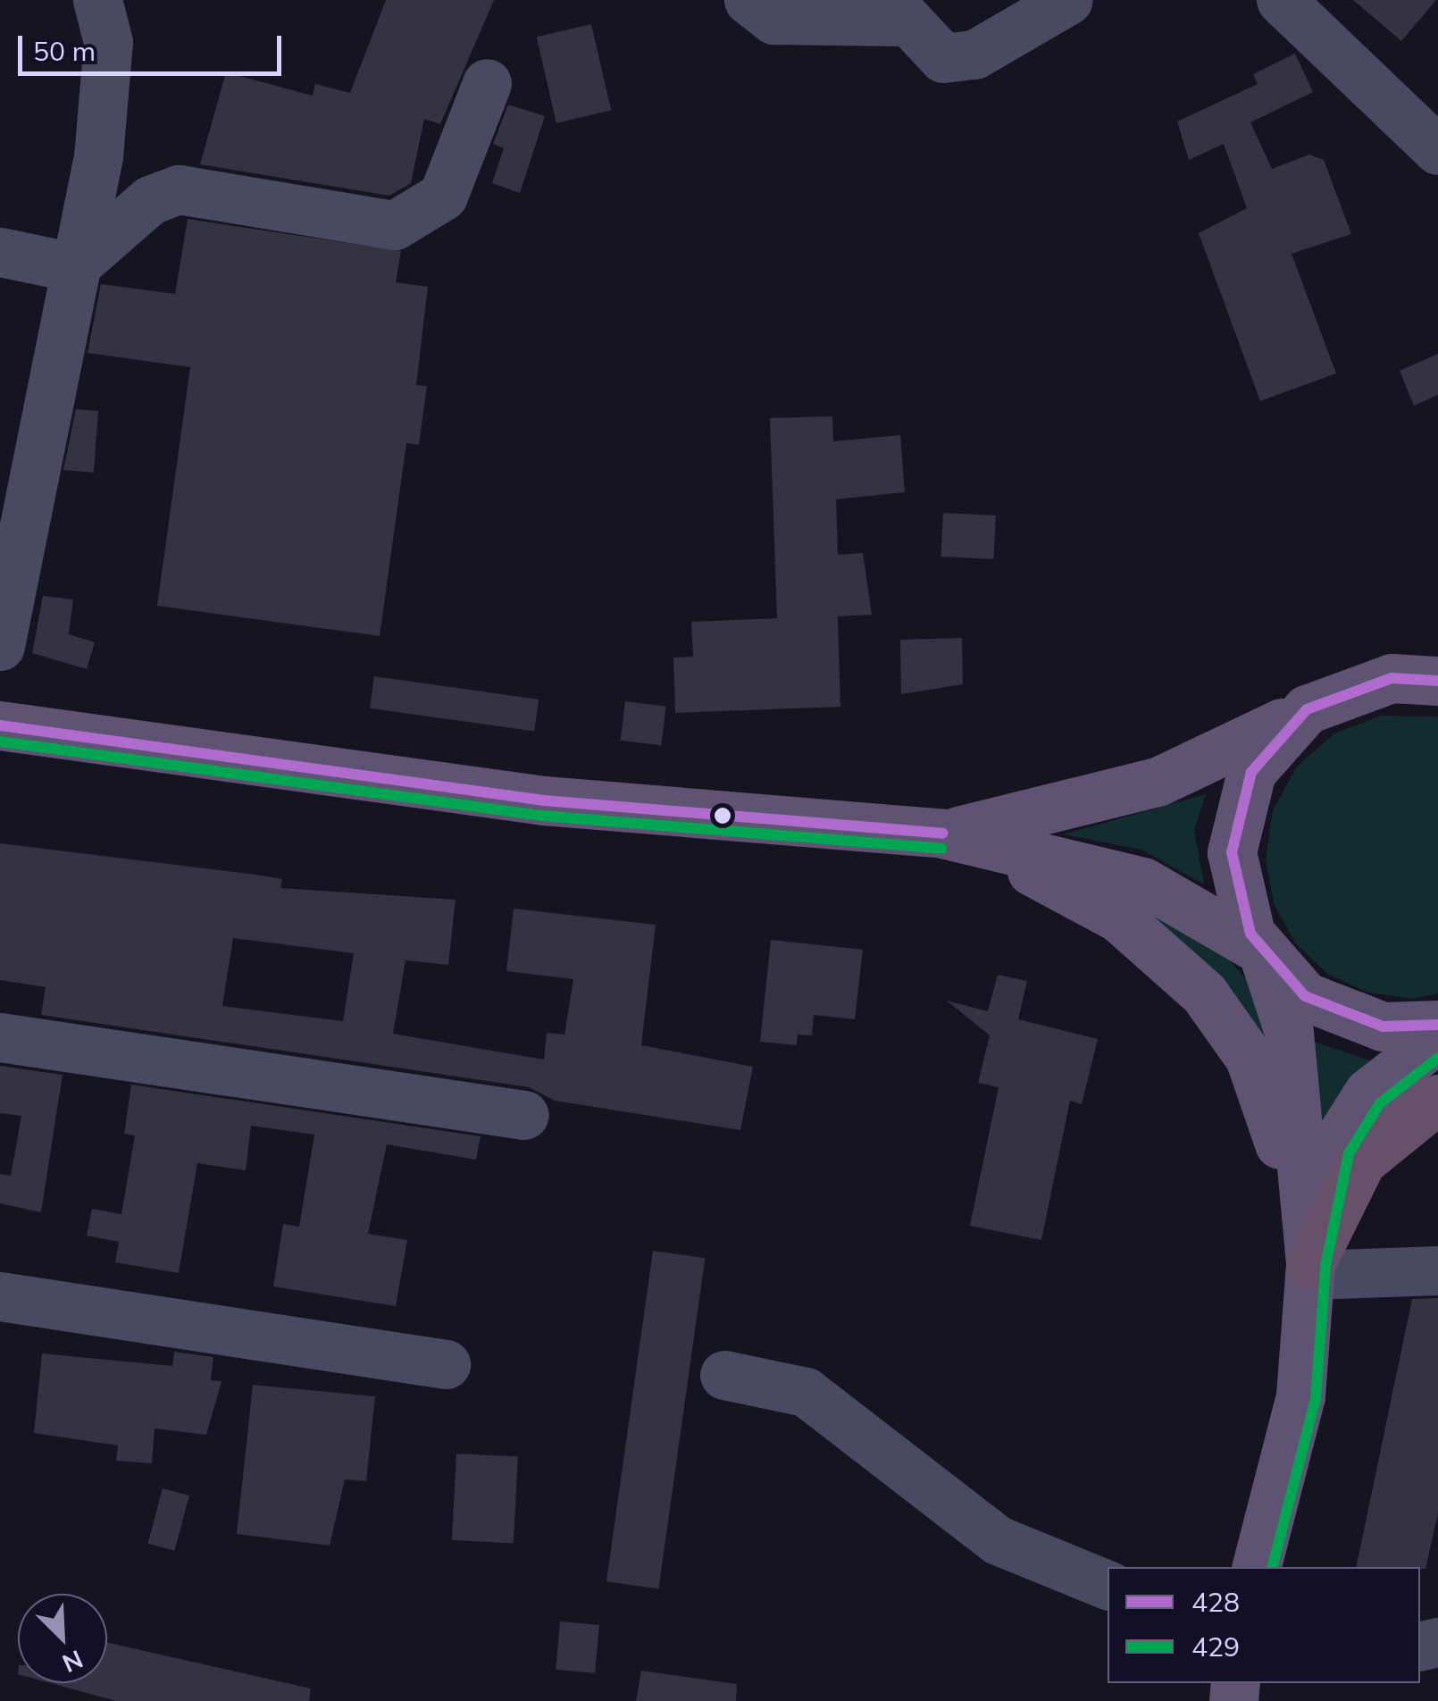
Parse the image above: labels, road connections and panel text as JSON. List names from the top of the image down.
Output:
{
  "lines": ["transit line 428", "transit line 429"],
  "legend": ["428", "429"],
  "scale_bar": "50 m",
  "north": "bottom right"
}
